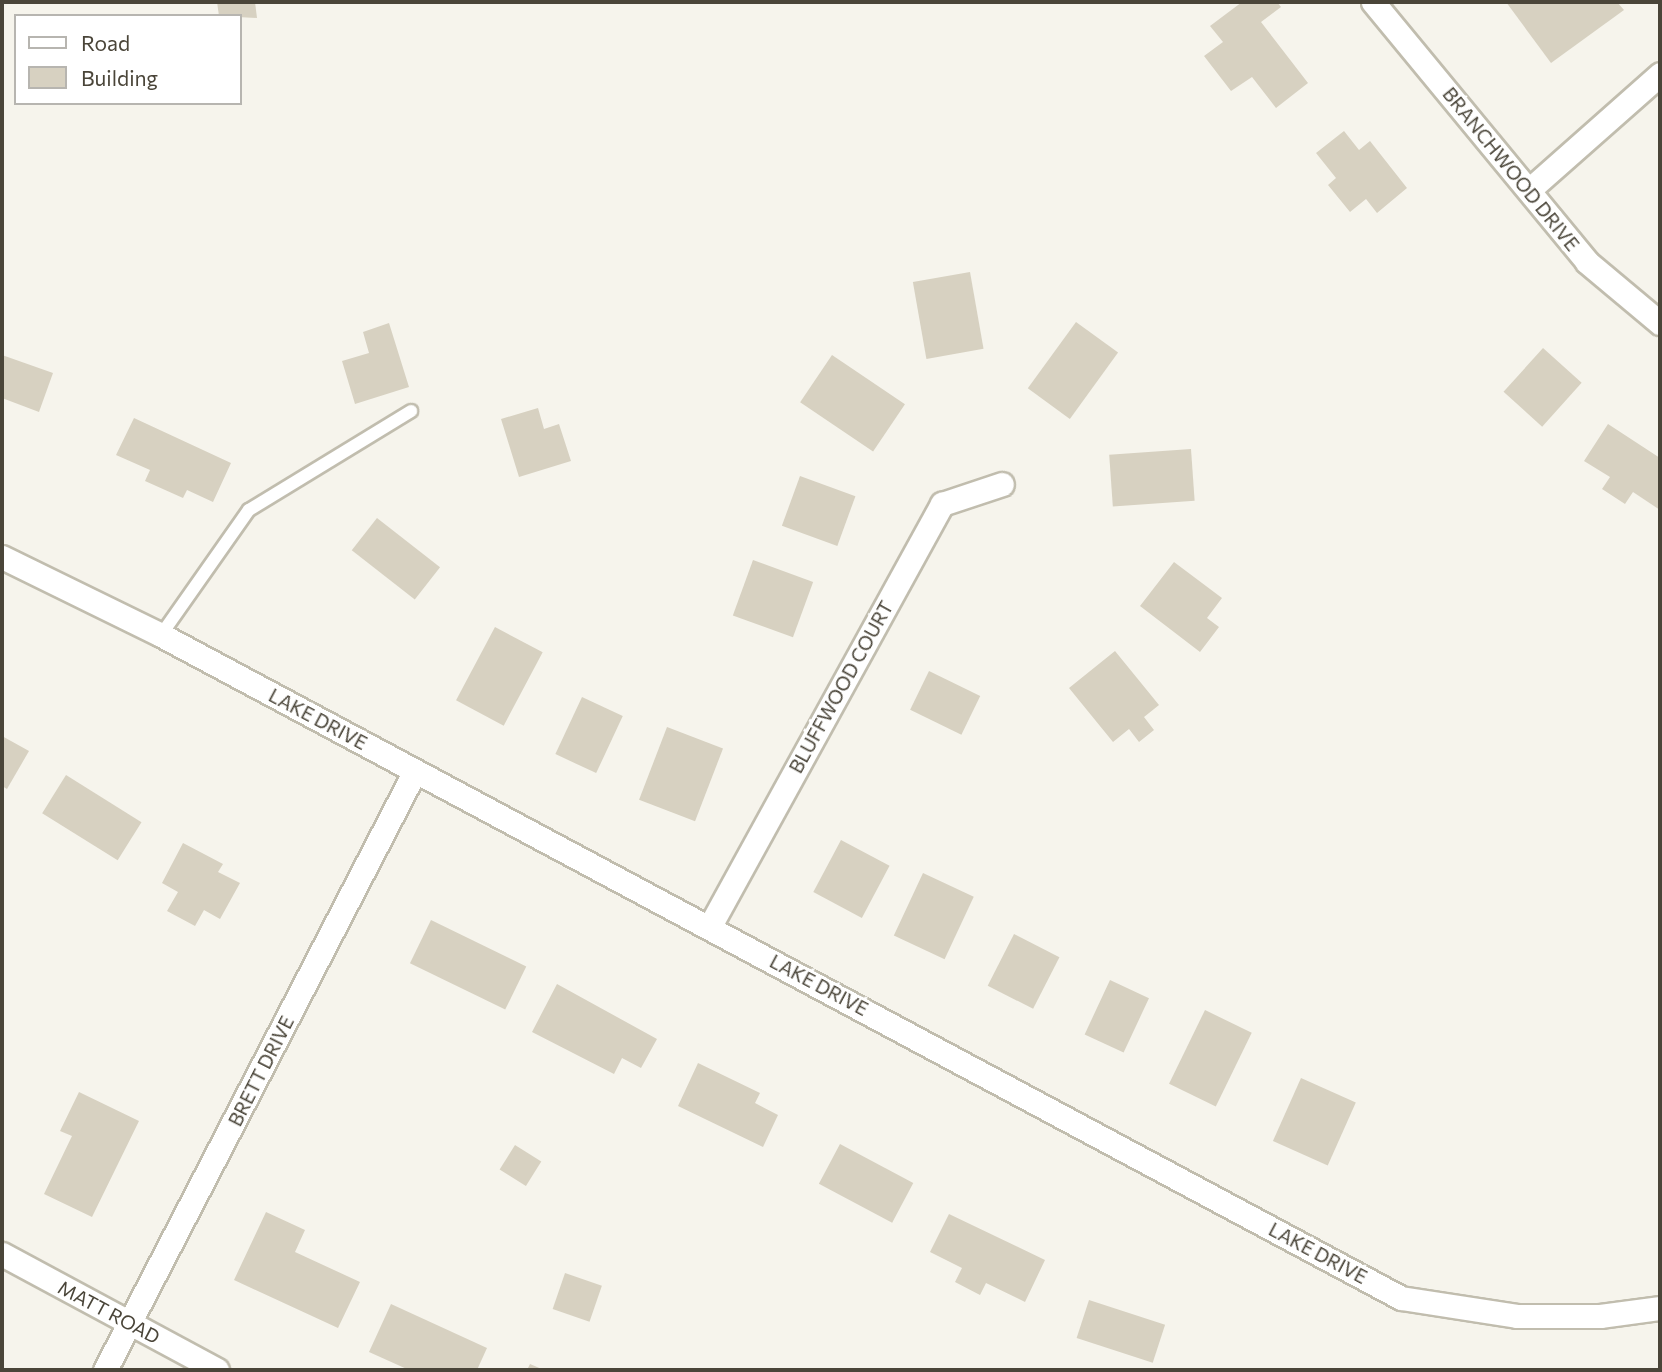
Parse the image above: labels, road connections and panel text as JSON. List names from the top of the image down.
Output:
{
  "streets": {
    "street": [
      "BRANCHWOOD DRIVE",
      "BLUFFWOOD COURT",
      "LAKE DRIVE",
      "BRETT DRIVE",
      "MATT ROAD"
    ]
  },
  "crossings": [
    ["BLUFFWOOD COURT", "LAKE DRIVE"],
    ["LAKE DRIVE", "BRETT DRIVE"],
    ["BRETT DRIVE", "MATT ROAD"]
  ],
  "legend": ["Road", "Building"]
}
